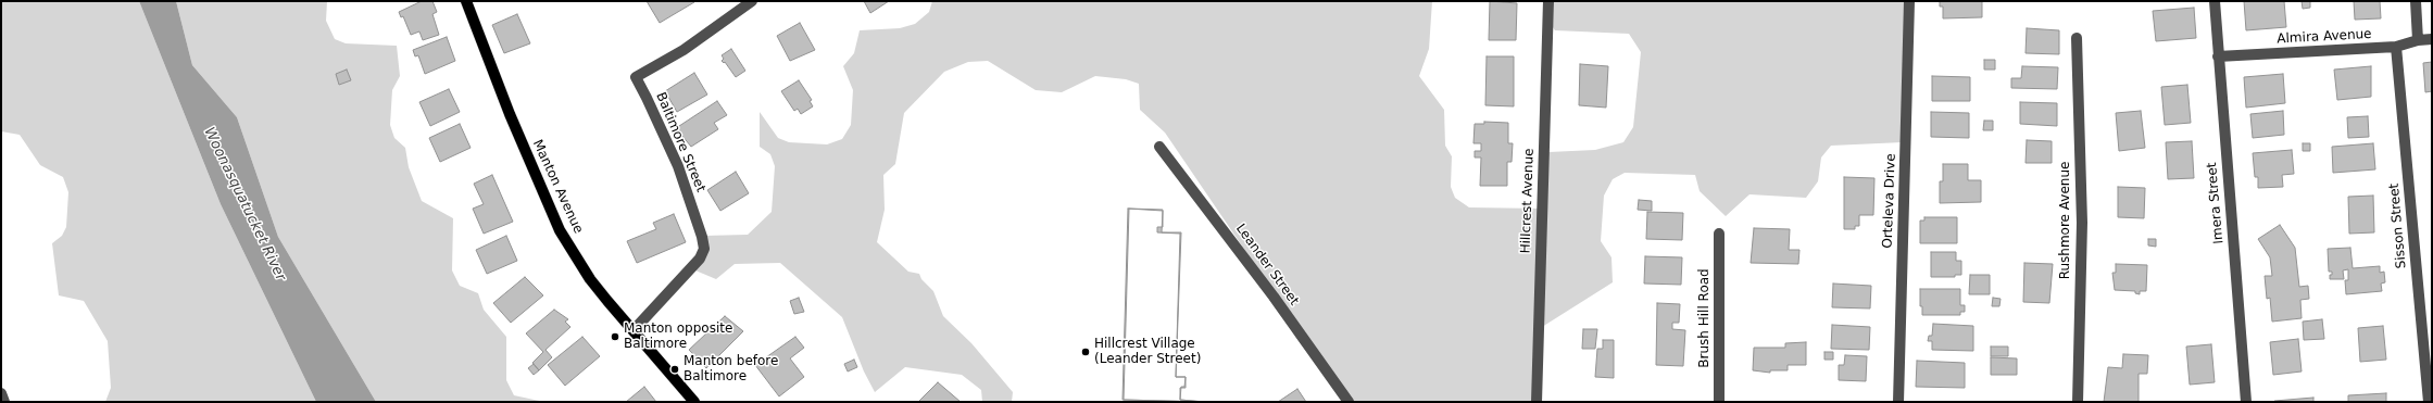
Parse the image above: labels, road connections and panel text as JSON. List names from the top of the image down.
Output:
{
  "streets": {
    "main road": ["Manton Avenue"],
    "street": [
      "Almira Avenue",
      "Baltimore Street",
      "Hillcrest Avenue",
      "Orteleva Drive",
      "Imera Street",
      "Rushmore Avenue",
      "Sisson Street",
      "Leander Street",
      "Brush Hill Road"
    ]
  },
  "crossings": [
    ["Almira Avenue", "Imera Street"],
    ["Almira Avenue", "Sisson Street"],
    ["Baltimore Street", "Manton Avenue"]
  ],
  "water": ["Woonasquatucket River"],
  "places": ["Manton opposite Baltimore", "Hillcrest Village (Leander Street)", "Manton before Baltimore"]
}
